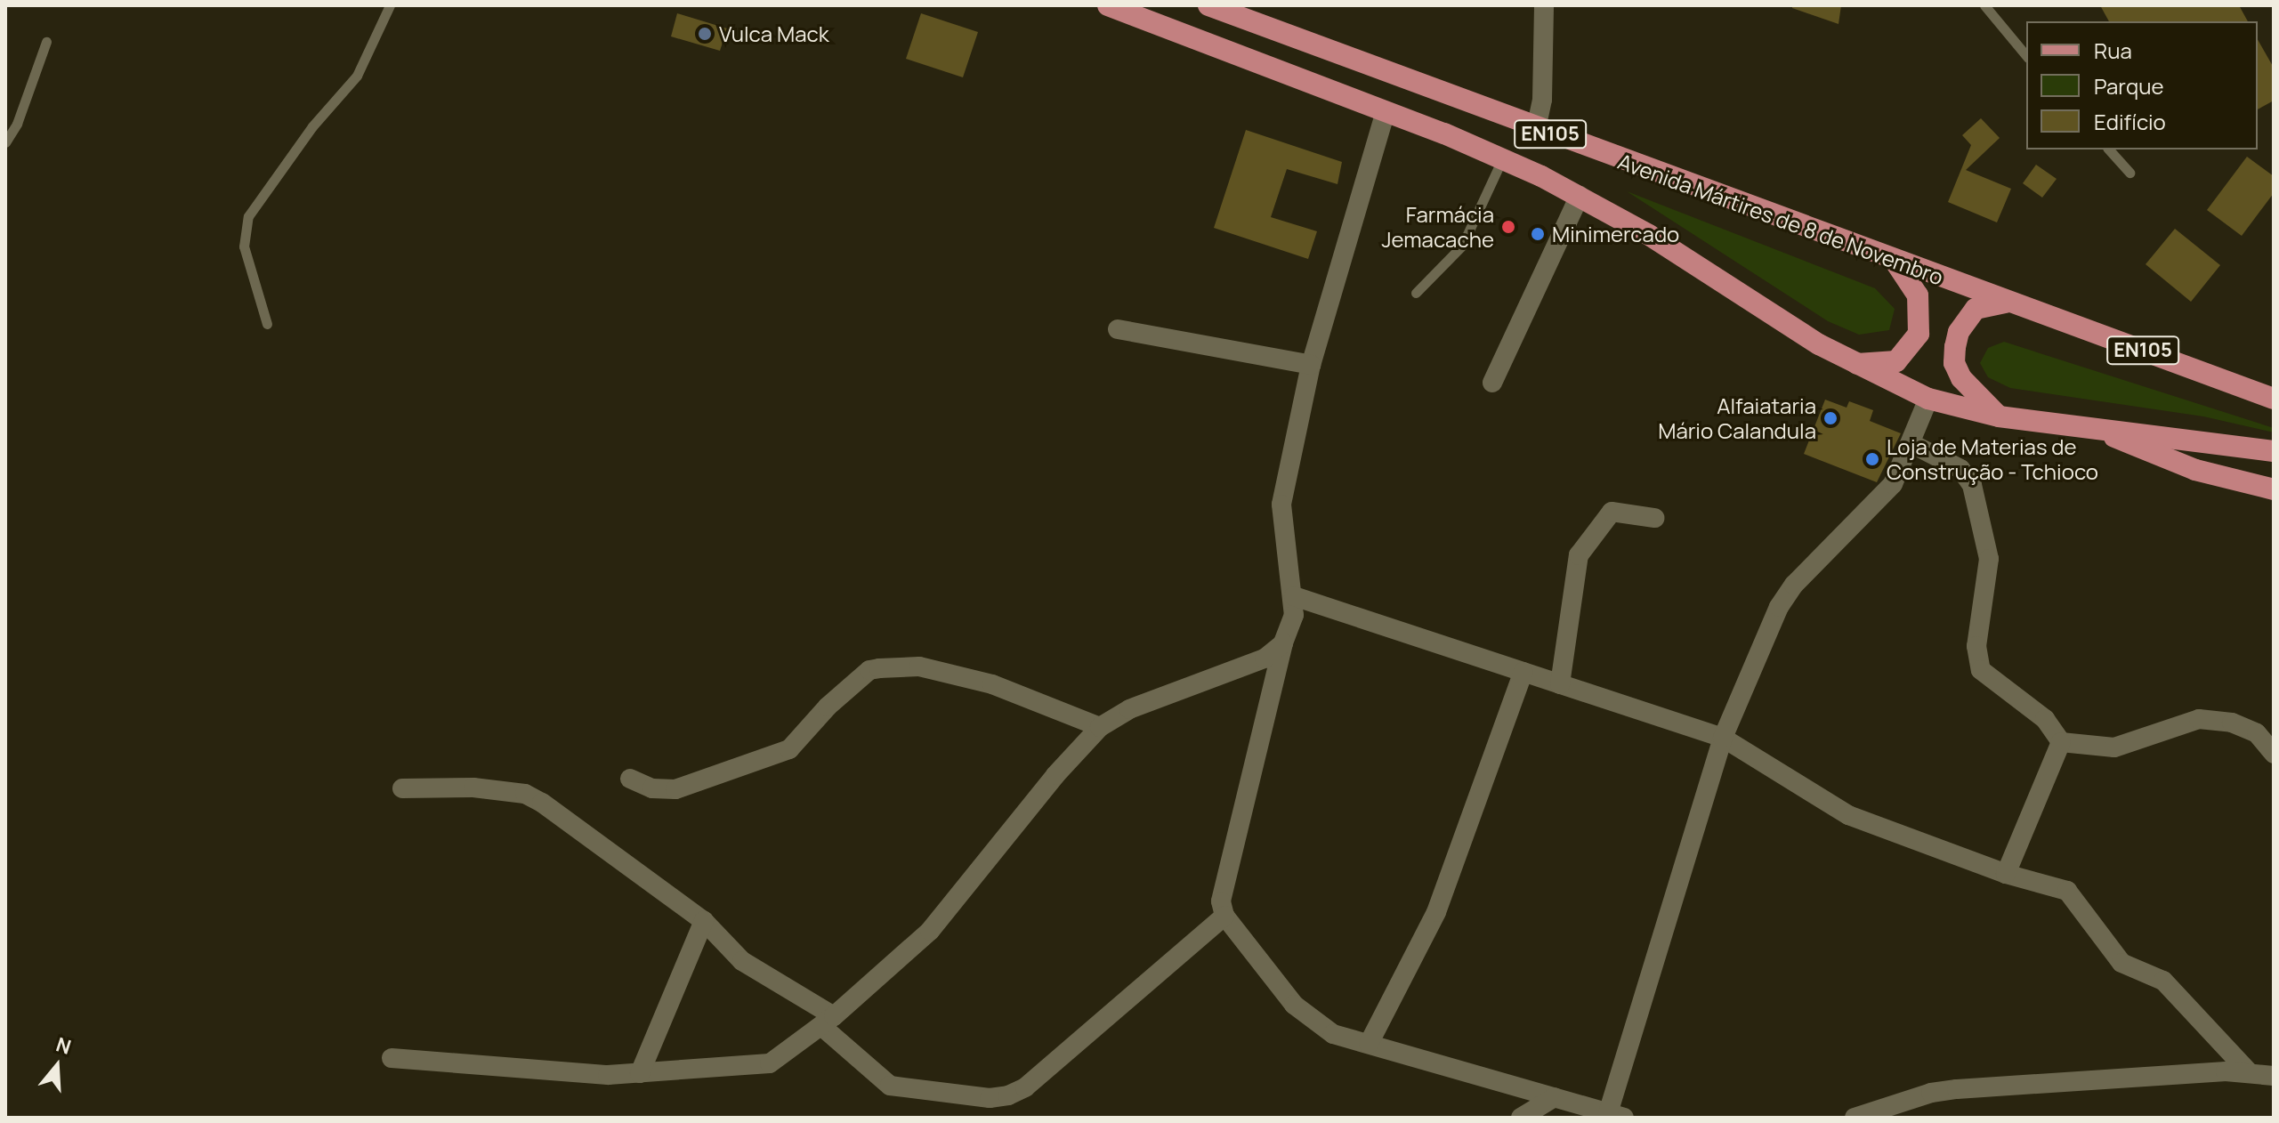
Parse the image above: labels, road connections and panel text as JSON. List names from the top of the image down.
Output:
{
  "streets": {
    "main road": ["EN105", "Avenida Mártires de 8 de Novembro"]
  },
  "places": [
    "Vulca Mack",
    "Farmácia Jemacache",
    "Minimercado",
    "Alfaiataria Mário Calandula",
    "Loja de Materias de Construção - Tchioco"
  ],
  "legend": ["Rua", "Parque", "Edifício"],
  "north": "top"
}
